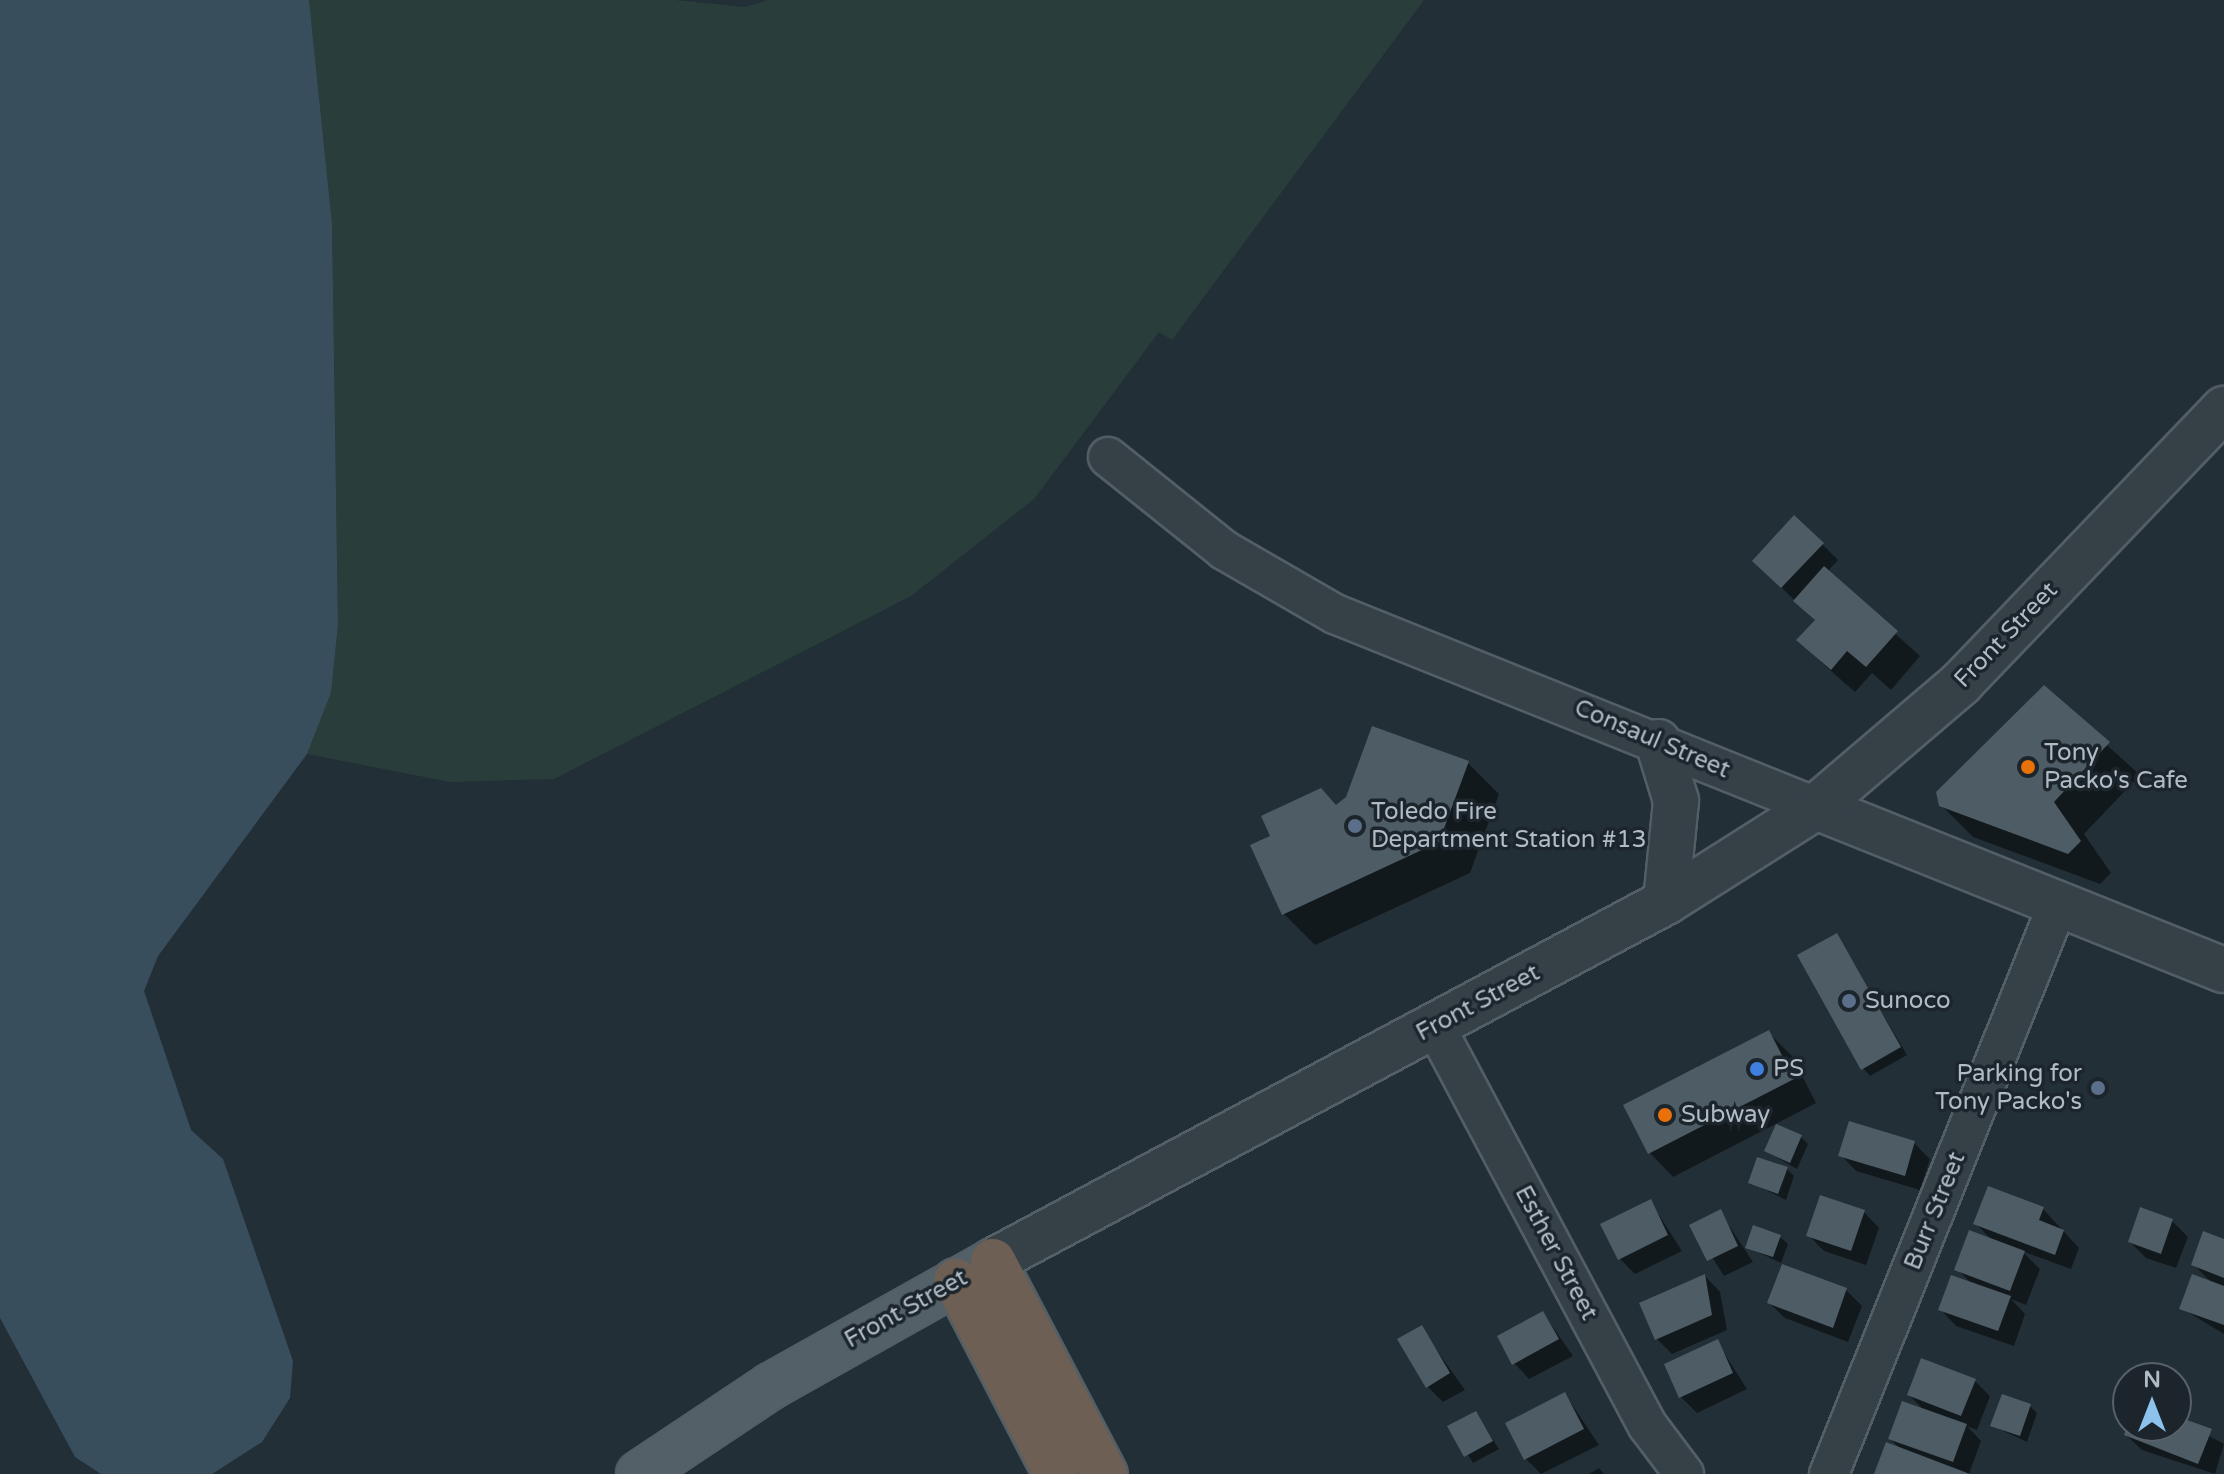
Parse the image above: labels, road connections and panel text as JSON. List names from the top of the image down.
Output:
{
  "streets": {
    "main road": ["Front Street"],
    "street": ["Consaul Street", "Burr Street", "Esther Street"]
  },
  "crossings": [
    ["Front Street", "Consaul Street"],
    ["Front Street", "Esther Street"],
    ["Consaul Street", "Burr Street"]
  ],
  "places": [
    "Tony Packo's Cafe",
    "Toledo Fire Department Station #13",
    "Sunoco",
    "PS",
    "Parking for Tony Packo's",
    "Subway"
  ],
  "north": "top"
}
